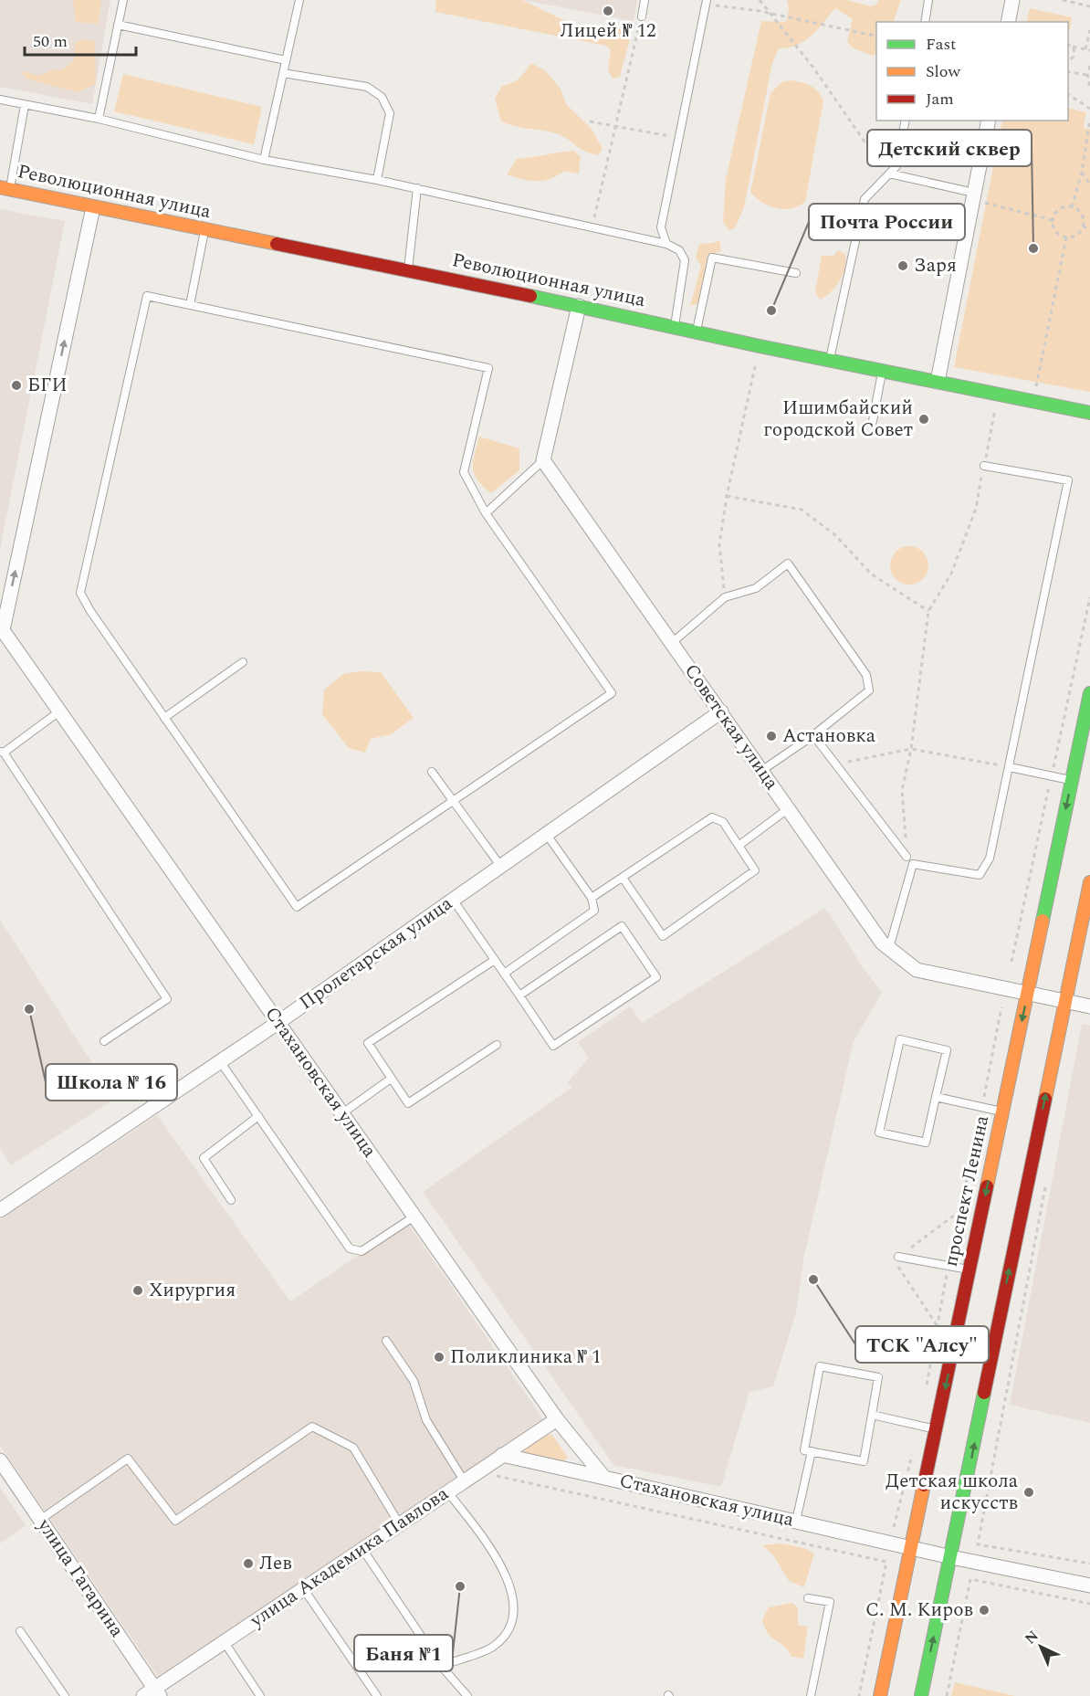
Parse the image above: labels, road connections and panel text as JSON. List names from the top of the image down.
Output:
{
  "streets": {
    "street": [
      "Революционная улица",
      "Советская улица",
      "Пролетарская улица",
      "Стахановская улица",
      "проспект Ленина",
      "улица Академика Павлова",
      "улица Гагарина"
    ]
  },
  "crossings": [
    ["Революционная улица", "Стахановская улица"],
    ["Советская улица", "Пролетарская улица"],
    ["Советская улица", "проспект Ленина"],
    ["Пролетарская улица", "Стахановская улица"],
    ["Стахановская улица", "проспект Ленина"],
    ["Стахановская улица", "улица Академика Павлова"],
    ["улица Академика Павлова", "улица Гагарина"]
  ],
  "places": [
    "Лицей № 12",
    "Детский сквер",
    "Заря",
    "Почта России",
    "БГИ",
    "Ишимбайский городской Совет",
    "Астановка",
    "Школа № 16",
    "ТСК \"Алсу\"",
    "Хирургия",
    "Поликлиника № 1",
    "Детская школа искусств",
    "Лев",
    "Баня №1",
    "С. М. Киров"
  ],
  "legend": ["Fast", "Slow", "Jam"],
  "scale_bar": "50 m",
  "north": "top left"
}
